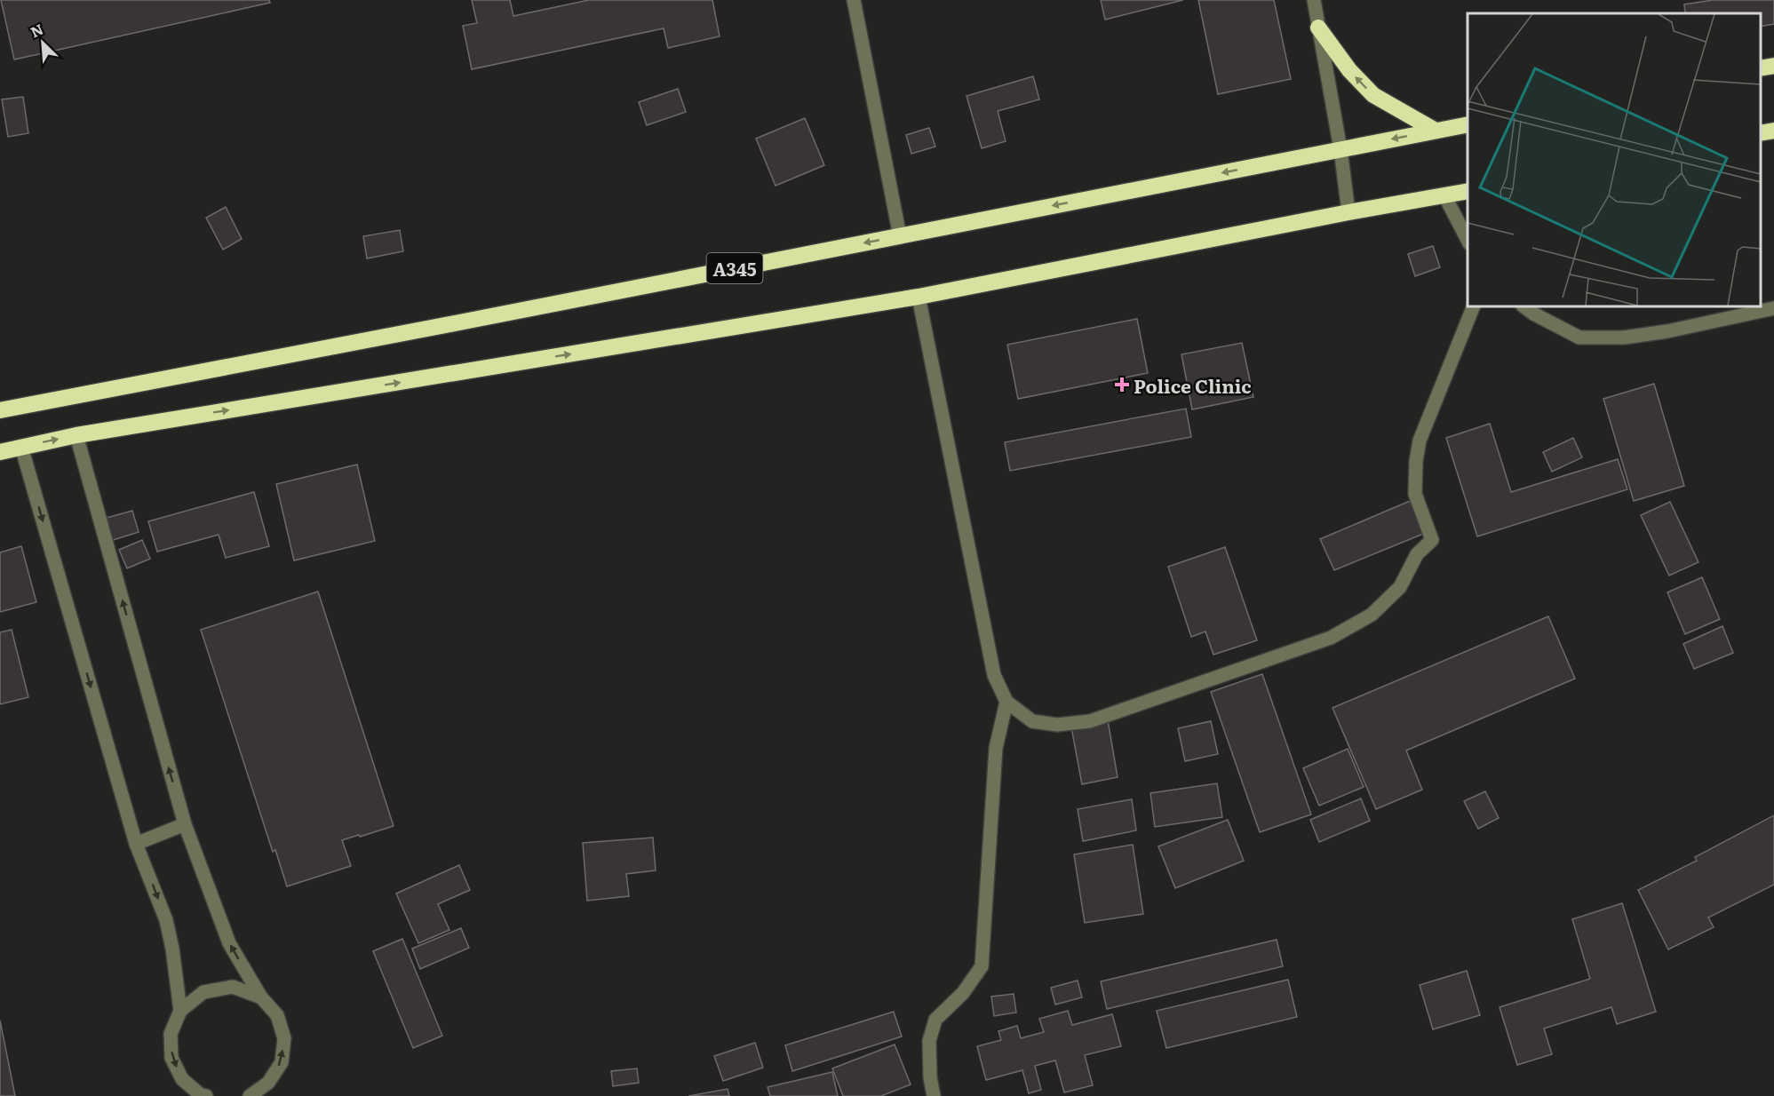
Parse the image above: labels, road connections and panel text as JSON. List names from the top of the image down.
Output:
{
  "streets": {
    "highway": ["A345"]
  },
  "places": {
    "health": ["Police Clinic"]
  },
  "north": "top left"
}
